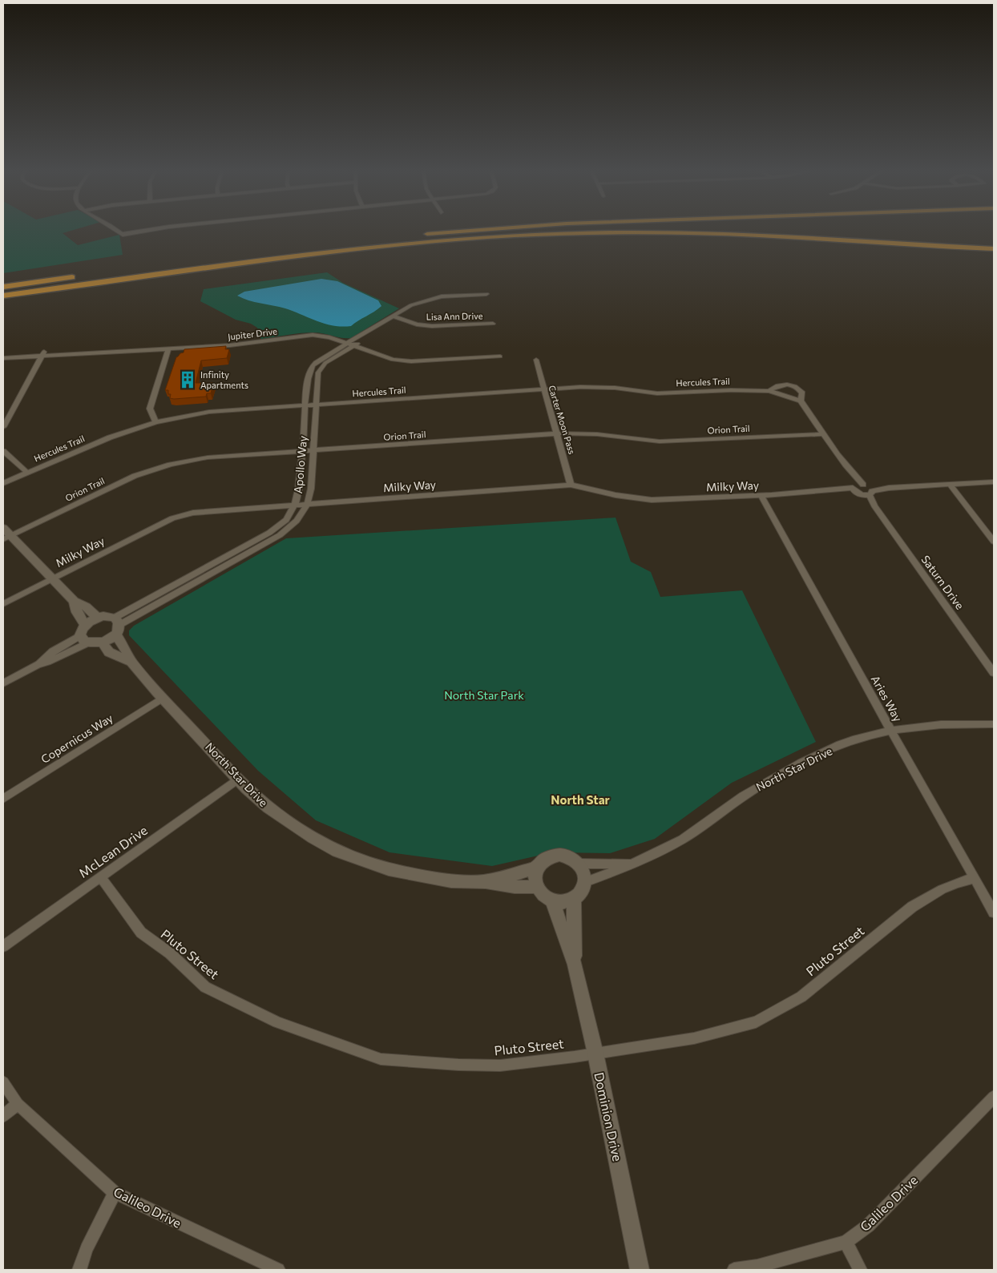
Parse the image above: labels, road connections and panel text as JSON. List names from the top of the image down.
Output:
{
  "streets": {
    "street": [
      "Lisa Ann Drive",
      "Jupiter Drive",
      "Hercules Trail",
      "Carter Moon Pass",
      "Orion Trail",
      "Apollo Way",
      "Milky Way",
      "Saturn Drive",
      "Aries Way",
      "Copernicus Way",
      "North Star Drive",
      "McLean Drive",
      "Pluto Street",
      "Dominion Drive",
      "Galileo Drive"
    ]
  },
  "crossings": [
    ["Lisa Ann Drive", "Apollo Way"],
    ["Jupiter Drive", "Apollo Way"],
    ["Hercules Trail", "Carter Moon Pass"],
    ["Hercules Trail", "Apollo Way"],
    ["Hercules Trail", "Saturn Drive"],
    ["Carter Moon Pass", "Orion Trail"],
    ["Carter Moon Pass", "Milky Way"],
    ["Orion Trail", "Apollo Way"],
    ["Orion Trail", "Saturn Drive"],
    ["Apollo Way", "Milky Way"],
    ["Apollo Way", "North Star Drive"],
    ["Milky Way", "Saturn Drive"],
    ["Milky Way", "Aries Way"],
    ["Aries Way", "North Star Drive"],
    ["Aries Way", "Pluto Street"],
    ["Copernicus Way", "North Star Drive"],
    ["North Star Drive", "McLean Drive"],
    ["North Star Drive", "Dominion Drive"],
    ["McLean Drive", "Pluto Street"],
    ["Pluto Street", "Dominion Drive"]
  ],
  "districts": ["North Star"],
  "parks": ["North Star Park"],
  "places": {
    "building": ["Infinity Apartments"]
  }
}
